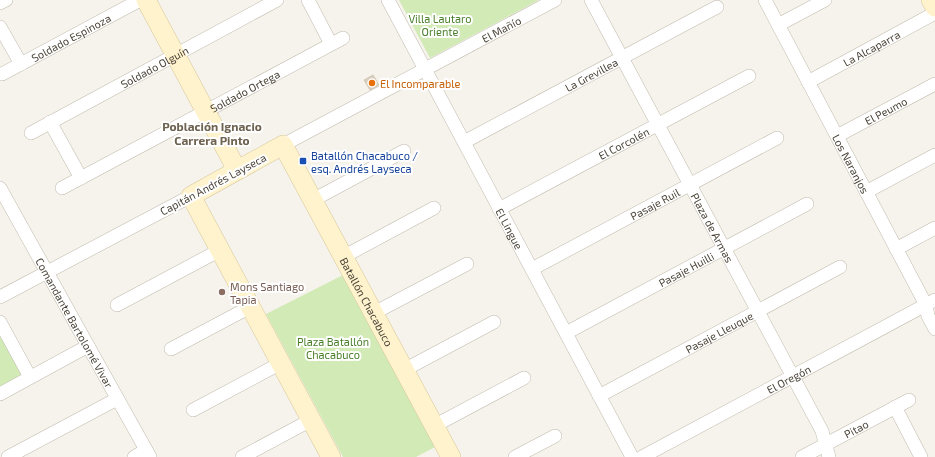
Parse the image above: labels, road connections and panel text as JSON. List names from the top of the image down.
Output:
{
  "streets": {
    "street": [
      "El Mañío",
      "Soldado Espinoza",
      "La Alcaparra",
      "Soldado Olguín",
      "La Grevillea",
      "Soldado Ortega",
      "El Peumo",
      "El Corcolén",
      "Los Naranjos",
      "Capitán Andrés Layseca",
      "Pasaje Ruil",
      "Plaza de Armas",
      "El Lingue",
      "Pasaje Huilli",
      "Batallón Chacabuco",
      "Comandante Bartolomé Vivar",
      "Pasaje Lleuque",
      "El Oregón",
      "Pitao"
    ]
  },
  "crossings": [
    ["El Mañío", "Capitán Andrés Layseca"],
    ["El Mañío", "El Lingue"],
    ["La Alcaparra", "Los Naranjos"],
    ["La Grevillea", "Plaza de Armas"],
    ["La Grevillea", "El Lingue"],
    ["El Peumo", "Los Naranjos"],
    ["El Corcolén", "Plaza de Armas"],
    ["El Corcolén", "El Lingue"],
    ["Los Naranjos", "El Oregón"],
    ["Capitán Andrés Layseca", "El Lingue"],
    ["Capitán Andrés Layseca", "Batallón Chacabuco"],
    ["Capitán Andrés Layseca", "Comandante Bartolomé Vivar"],
    ["Pasaje Ruil", "Plaza de Armas"],
    ["Pasaje Ruil", "El Lingue"],
    ["Plaza de Armas", "Pasaje Huilli"],
    ["Plaza de Armas", "Pasaje Lleuque"],
    ["Plaza de Armas", "El Oregón"],
    ["Plaza de Armas", "Pitao"],
    ["El Lingue", "Pasaje Huilli"],
    ["El Lingue", "Pasaje Lleuque"]
  ],
  "districts": ["Población Ignacio Carrera Pinto"],
  "parks": ["Villa Lautaro Oriente", "Plaza Batallón Chacabuco"],
  "places": {
    "other": ["El Incomparable", "Mons Santiago Tapia"],
    "transit": ["Batallón Chacabuco / esq. Andrés Layseca"]
  }
}
